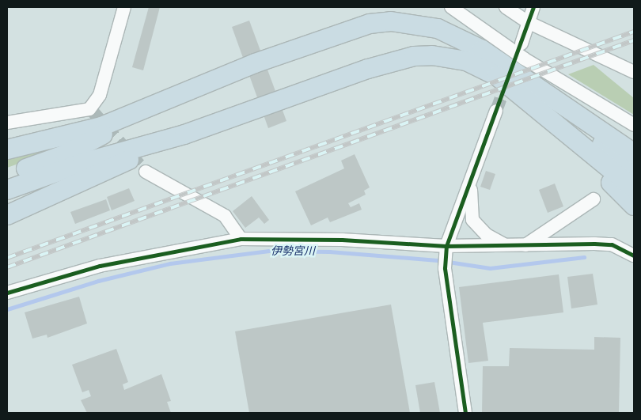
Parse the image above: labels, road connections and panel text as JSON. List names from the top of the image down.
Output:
{
  "water": ["伊勢宮川"]
}
